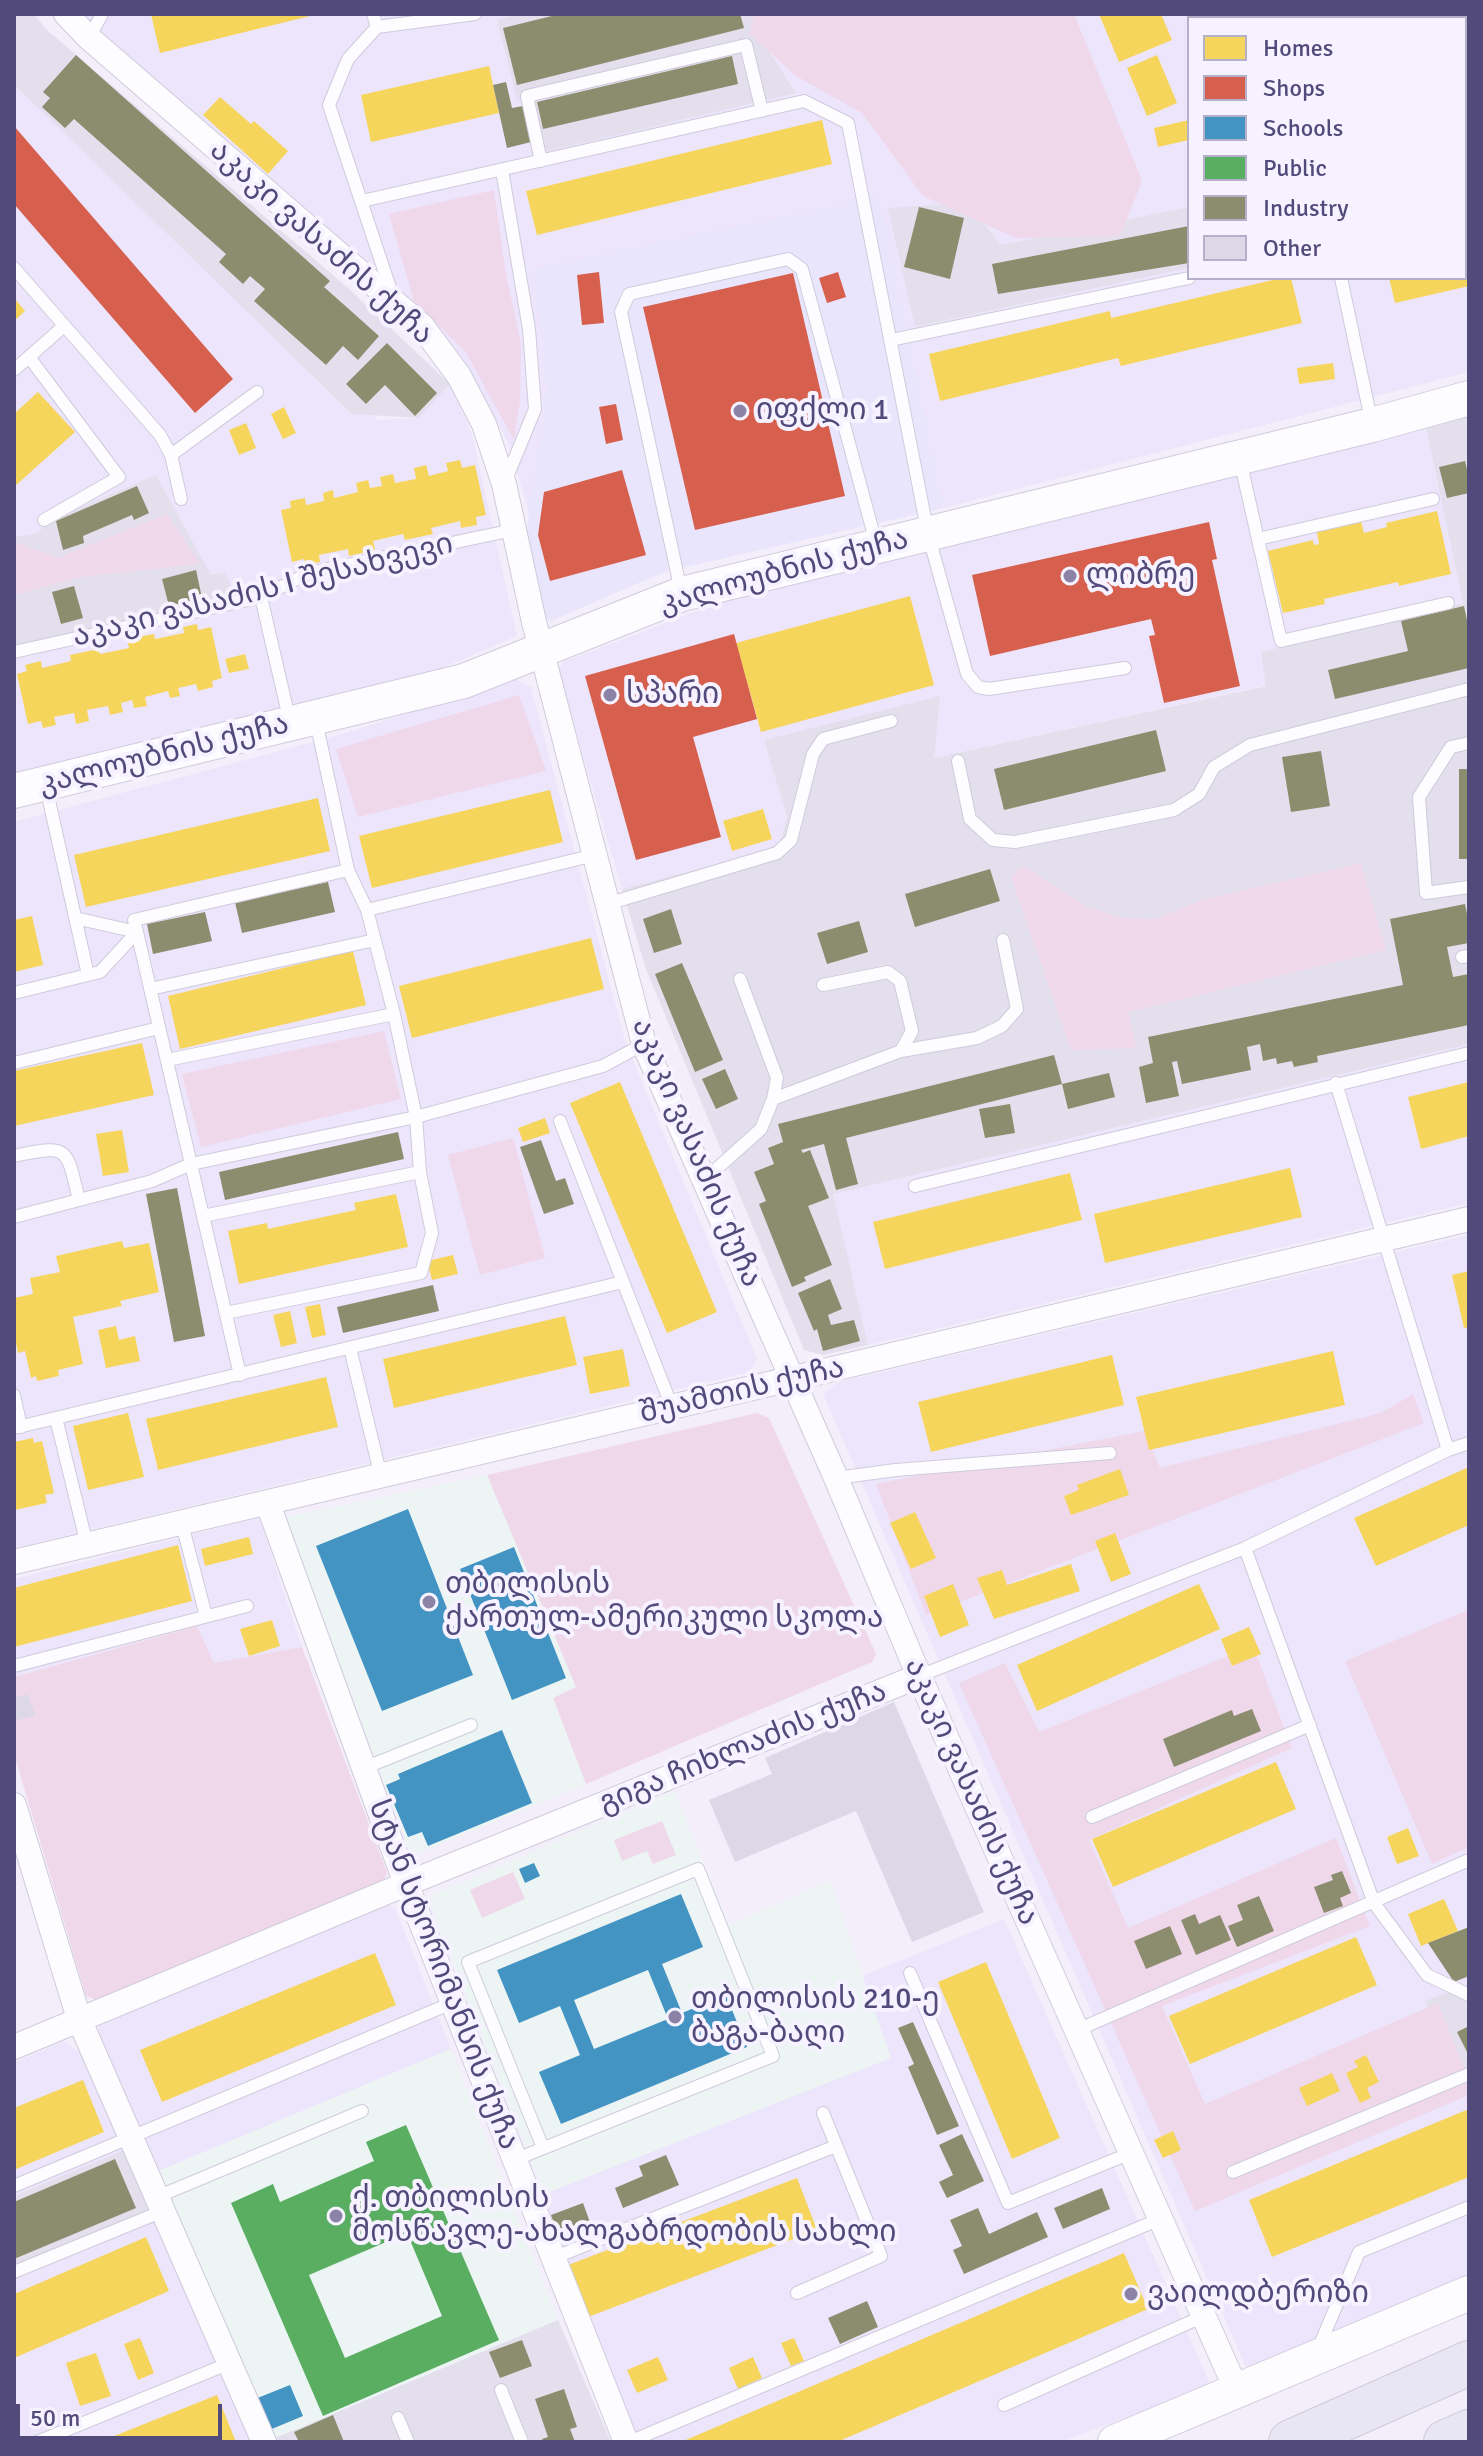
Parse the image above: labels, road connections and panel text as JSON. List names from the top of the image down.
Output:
{
  "streets": {
    "street": [
      "აკაკი ვასაძის ქუჩა",
      "კალოუბნის ქუჩა",
      "შუამთის ქუჩა",
      "გიგა ჩიხლაძის ქუჩა",
      "სტან სტორიმანსის ქუჩა"
    ],
    "lane": ["აკაკი ვასაძის I შესახვევი"]
  },
  "crossings": [
    ["აკაკი ვასაძის ქუჩა", "კალოუბნის ქუჩა"],
    ["აკაკი ვასაძის ქუჩა", "აკაკი ვასაძის I შესახვევი"],
    ["აკაკი ვასაძის ქუჩა", "შუამთის ქუჩა"],
    ["აკაკი ვასაძის ქუჩა", "გიგა ჩიხლაძის ქუჩა"],
    ["შუამთის ქუჩა", "სტან სტორიმანსის ქუჩა"],
    ["გიგა ჩიხლაძის ქუჩა", "სტან სტორიმანსის ქუჩა"]
  ],
  "places": [
    "იფქლი 1",
    "ლიბრე",
    "სპარი",
    "თბილისის ქართულ-ამერიკული სკოლა",
    "თბილისის 210-ე ბაგა-ბაღი",
    "ქ. თბილისის მოსწავლე-ახალგაბრდობის სახლი",
    "ვაილდბერიზი"
  ],
  "legend": [
    "Homes",
    "Shops",
    "Schools",
    "Public",
    "Industry",
    "Other"
  ],
  "scale_bar": "50 m"
}
